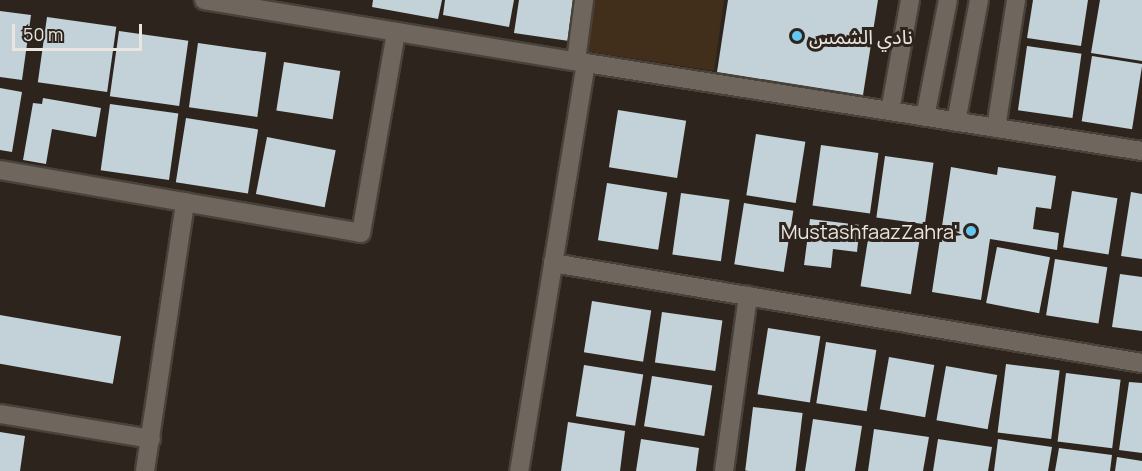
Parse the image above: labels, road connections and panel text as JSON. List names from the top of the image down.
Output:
{
  "places": ["نادي الشمس", "MustashfaazZahra'"],
  "scale_bar": "50 m"
}
